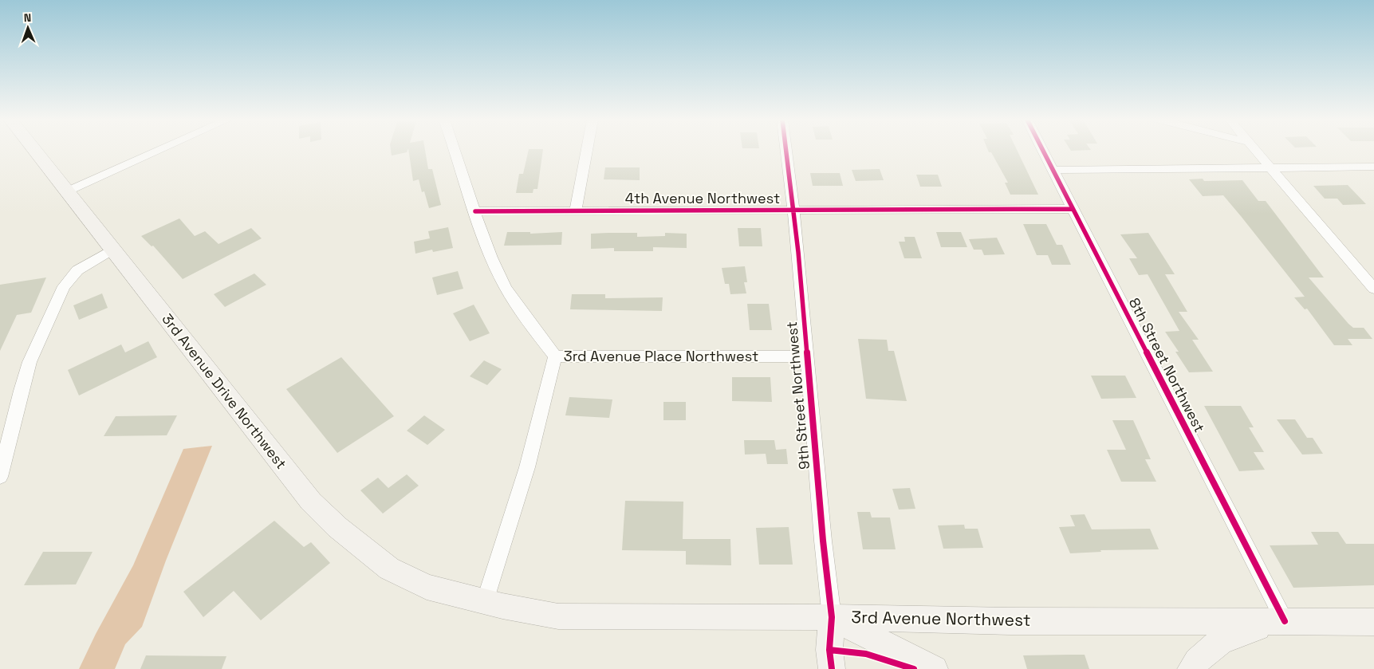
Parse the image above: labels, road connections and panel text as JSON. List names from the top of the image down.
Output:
{
  "streets": {
    "main road": ["3rd Avenue Drive Northwest", "9th Street Northwest", "3rd Avenue Northwest"],
    "street": ["4th Avenue Northwest", "3rd Avenue Place Northwest", "8th Street Northwest"]
  },
  "crossings": [
    ["4th Avenue Northwest", "8th Street Northwest"],
    ["4th Avenue Northwest", "9th Street Northwest"],
    ["3rd Avenue Place Northwest", "3rd Avenue Drive Northwest"],
    ["3rd Avenue Place Northwest", "9th Street Northwest"],
    ["3rd Avenue Place Northwest", "3rd Avenue Northwest"],
    ["8th Street Northwest", "3rd Avenue Northwest"],
    ["3rd Avenue Drive Northwest", "3rd Avenue Northwest"],
    ["9th Street Northwest", "3rd Avenue Northwest"]
  ],
  "north": "top"
}
